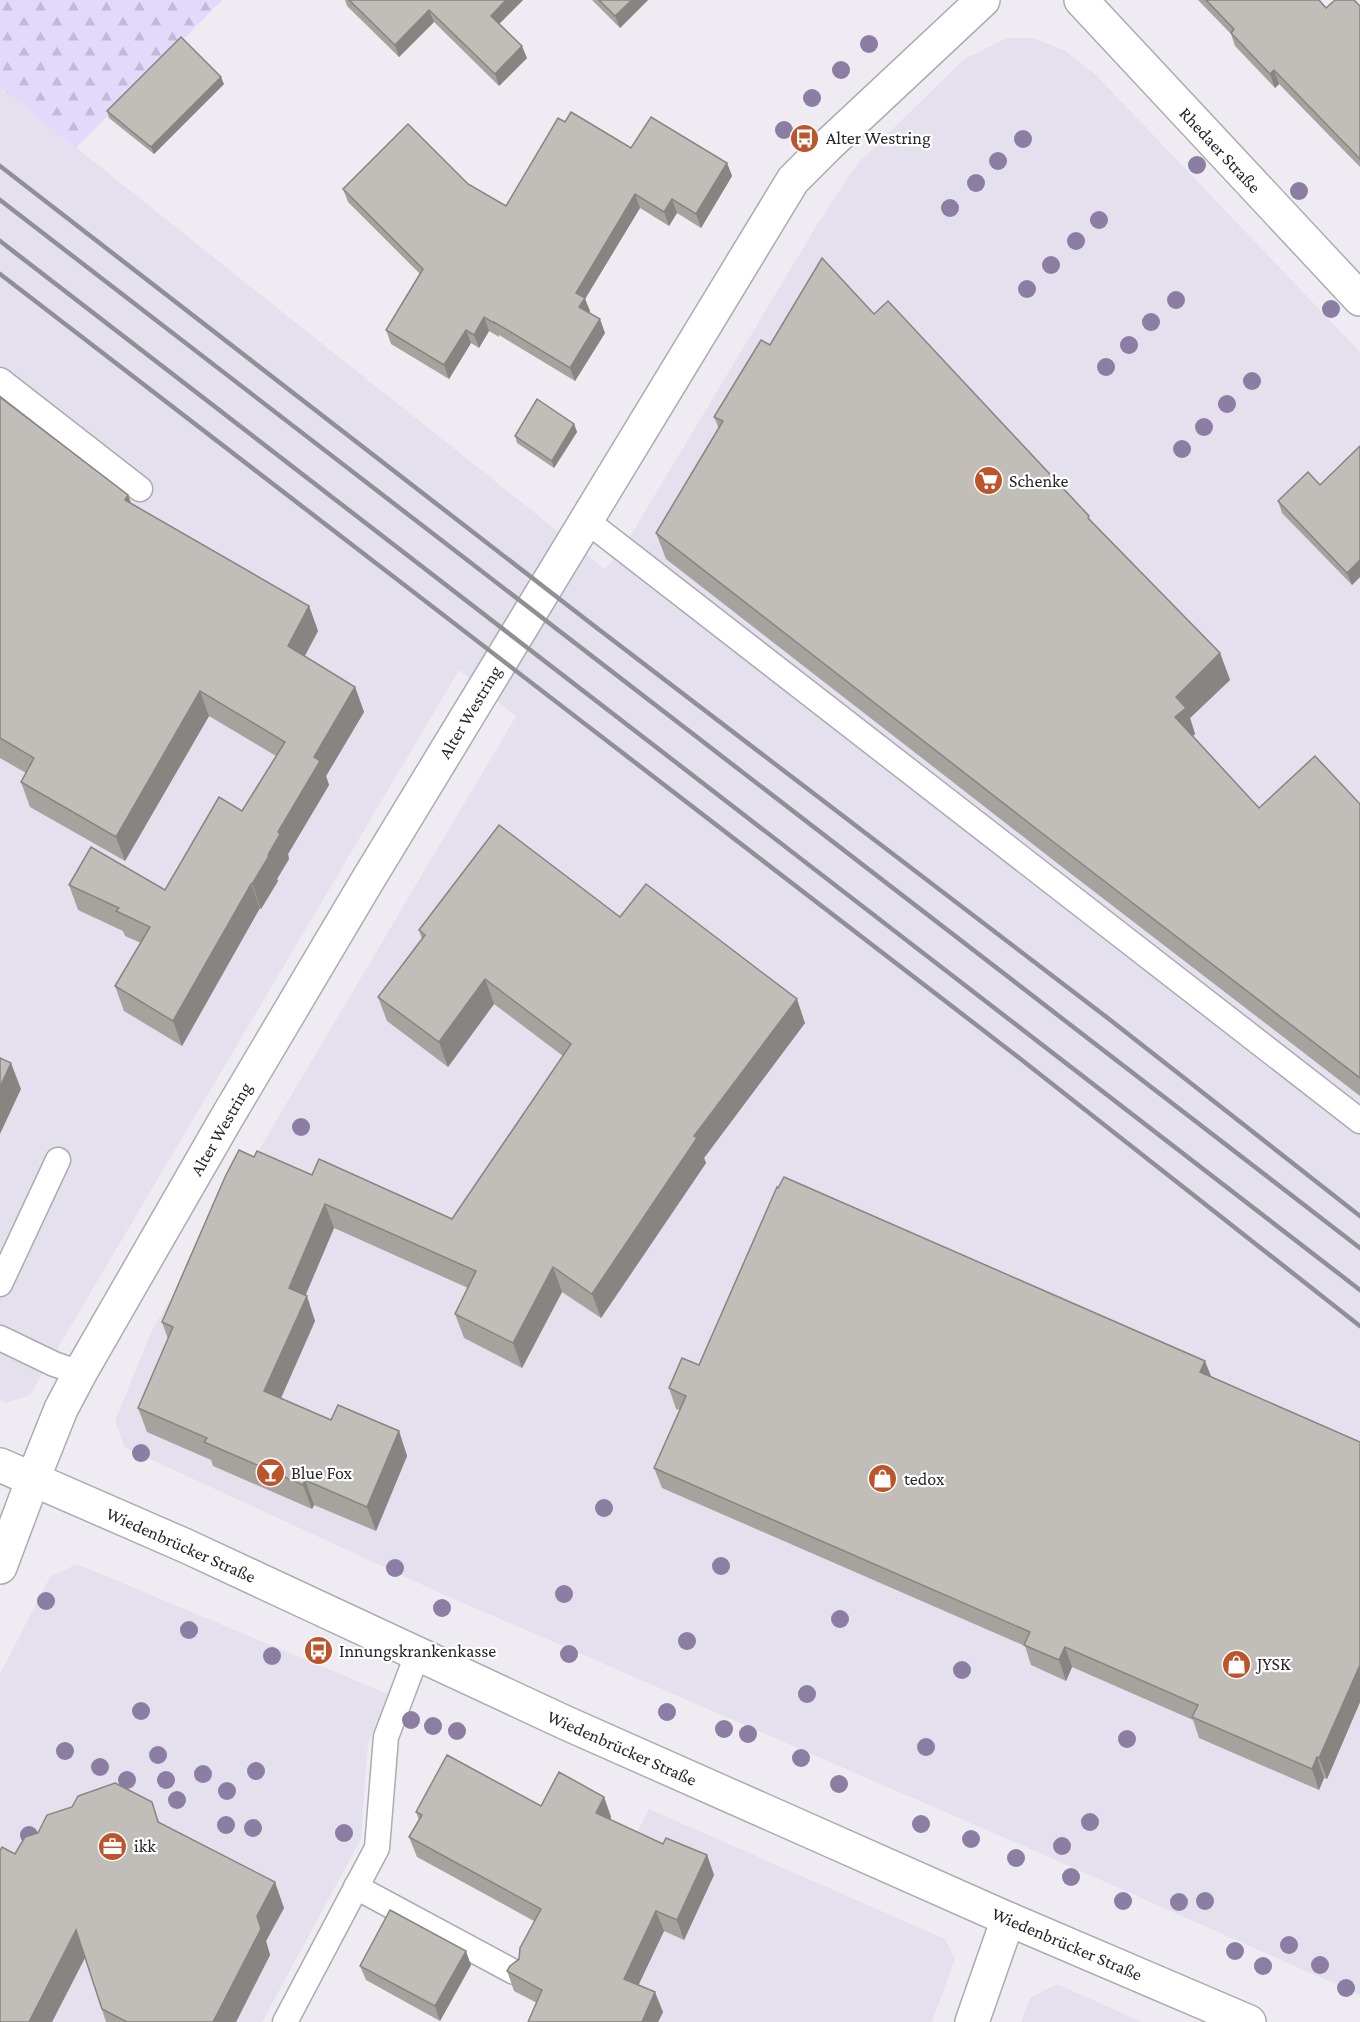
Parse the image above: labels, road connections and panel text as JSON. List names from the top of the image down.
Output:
{
  "streets": {
    "street": ["Rhedaer Straße", "Alter Westring", "Wiedenbrücker Straße"]
  },
  "crossings": [
    ["Alter Westring", "Wiedenbrücker Straße"]
  ],
  "places": {
    "bus stop": ["Alter Westring", "Innungskrankenkasse"],
    "supermarket": ["Schenke"],
    "bar": ["Blue Fox"],
    "shop": ["tedox", "JYSK"],
    "office": ["ikk"]
  }
}
